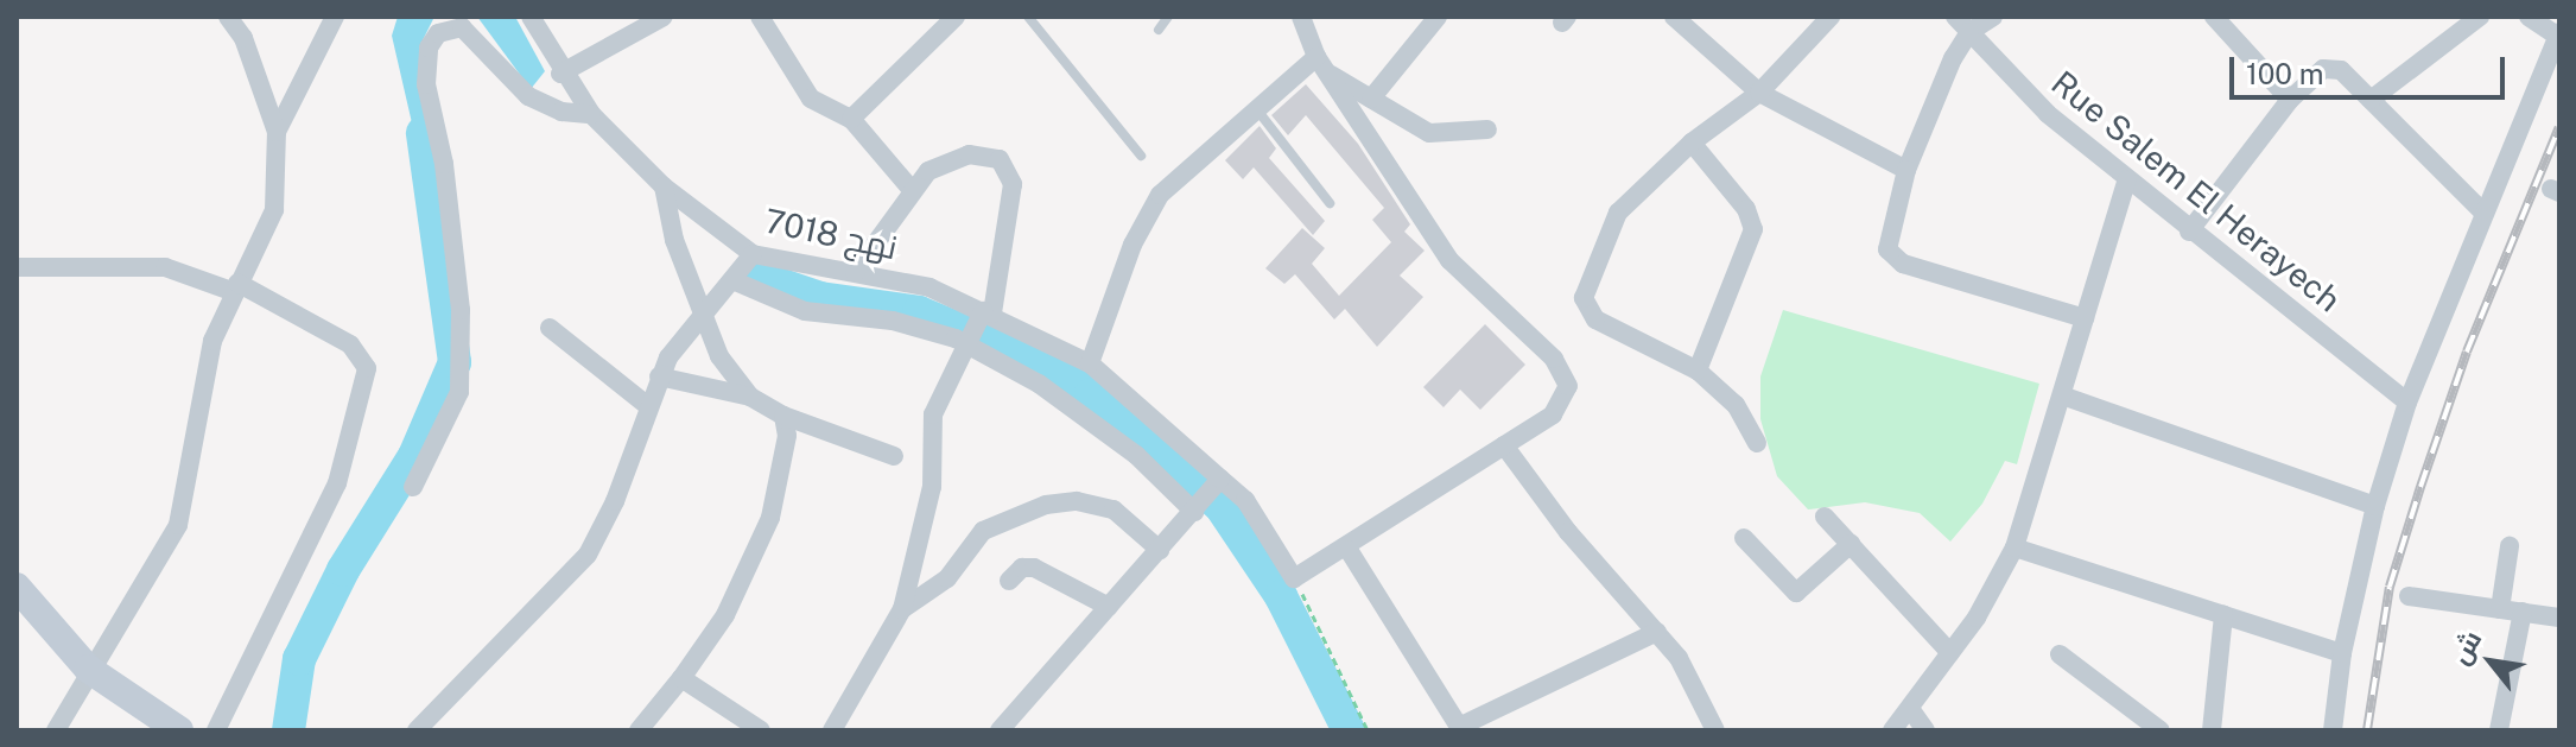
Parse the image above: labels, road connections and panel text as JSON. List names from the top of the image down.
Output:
{
  "streets": {
    "street": ["Rue Salem El Herayech", "نهج 7018"]
  },
  "scale_bar": "100 m",
  "north": "top left"
}
